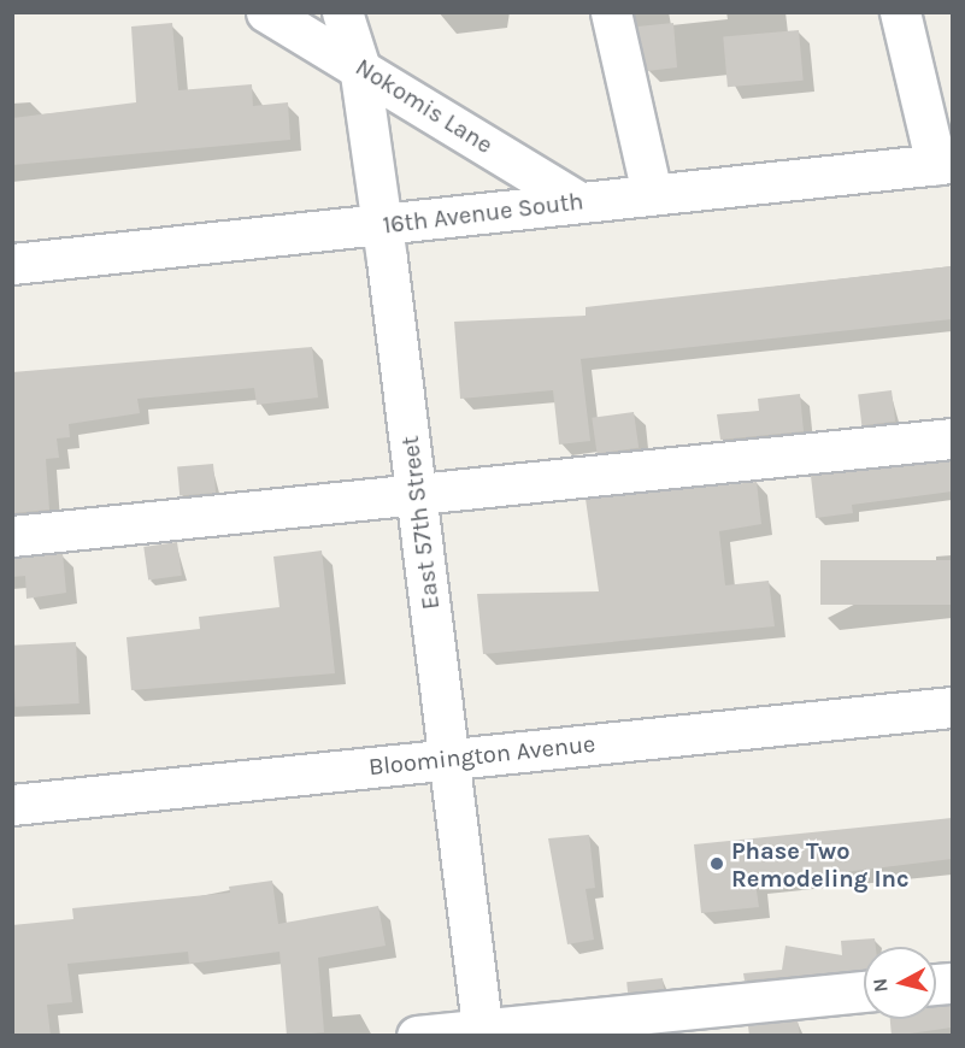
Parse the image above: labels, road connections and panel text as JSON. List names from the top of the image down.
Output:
{
  "streets": {
    "street": [
      "Nokomis Lane",
      "16th Avenue South",
      "East 57th Street",
      "Bloomington Avenue"
    ]
  },
  "crossings": [
    ["Nokomis Lane", "16th Avenue South"],
    ["Nokomis Lane", "East 57th Street"],
    ["16th Avenue South", "East 57th Street"],
    ["East 57th Street", "Bloomington Avenue"]
  ],
  "places": ["Phase Two Remodeling Inc"],
  "north": "left"
}
